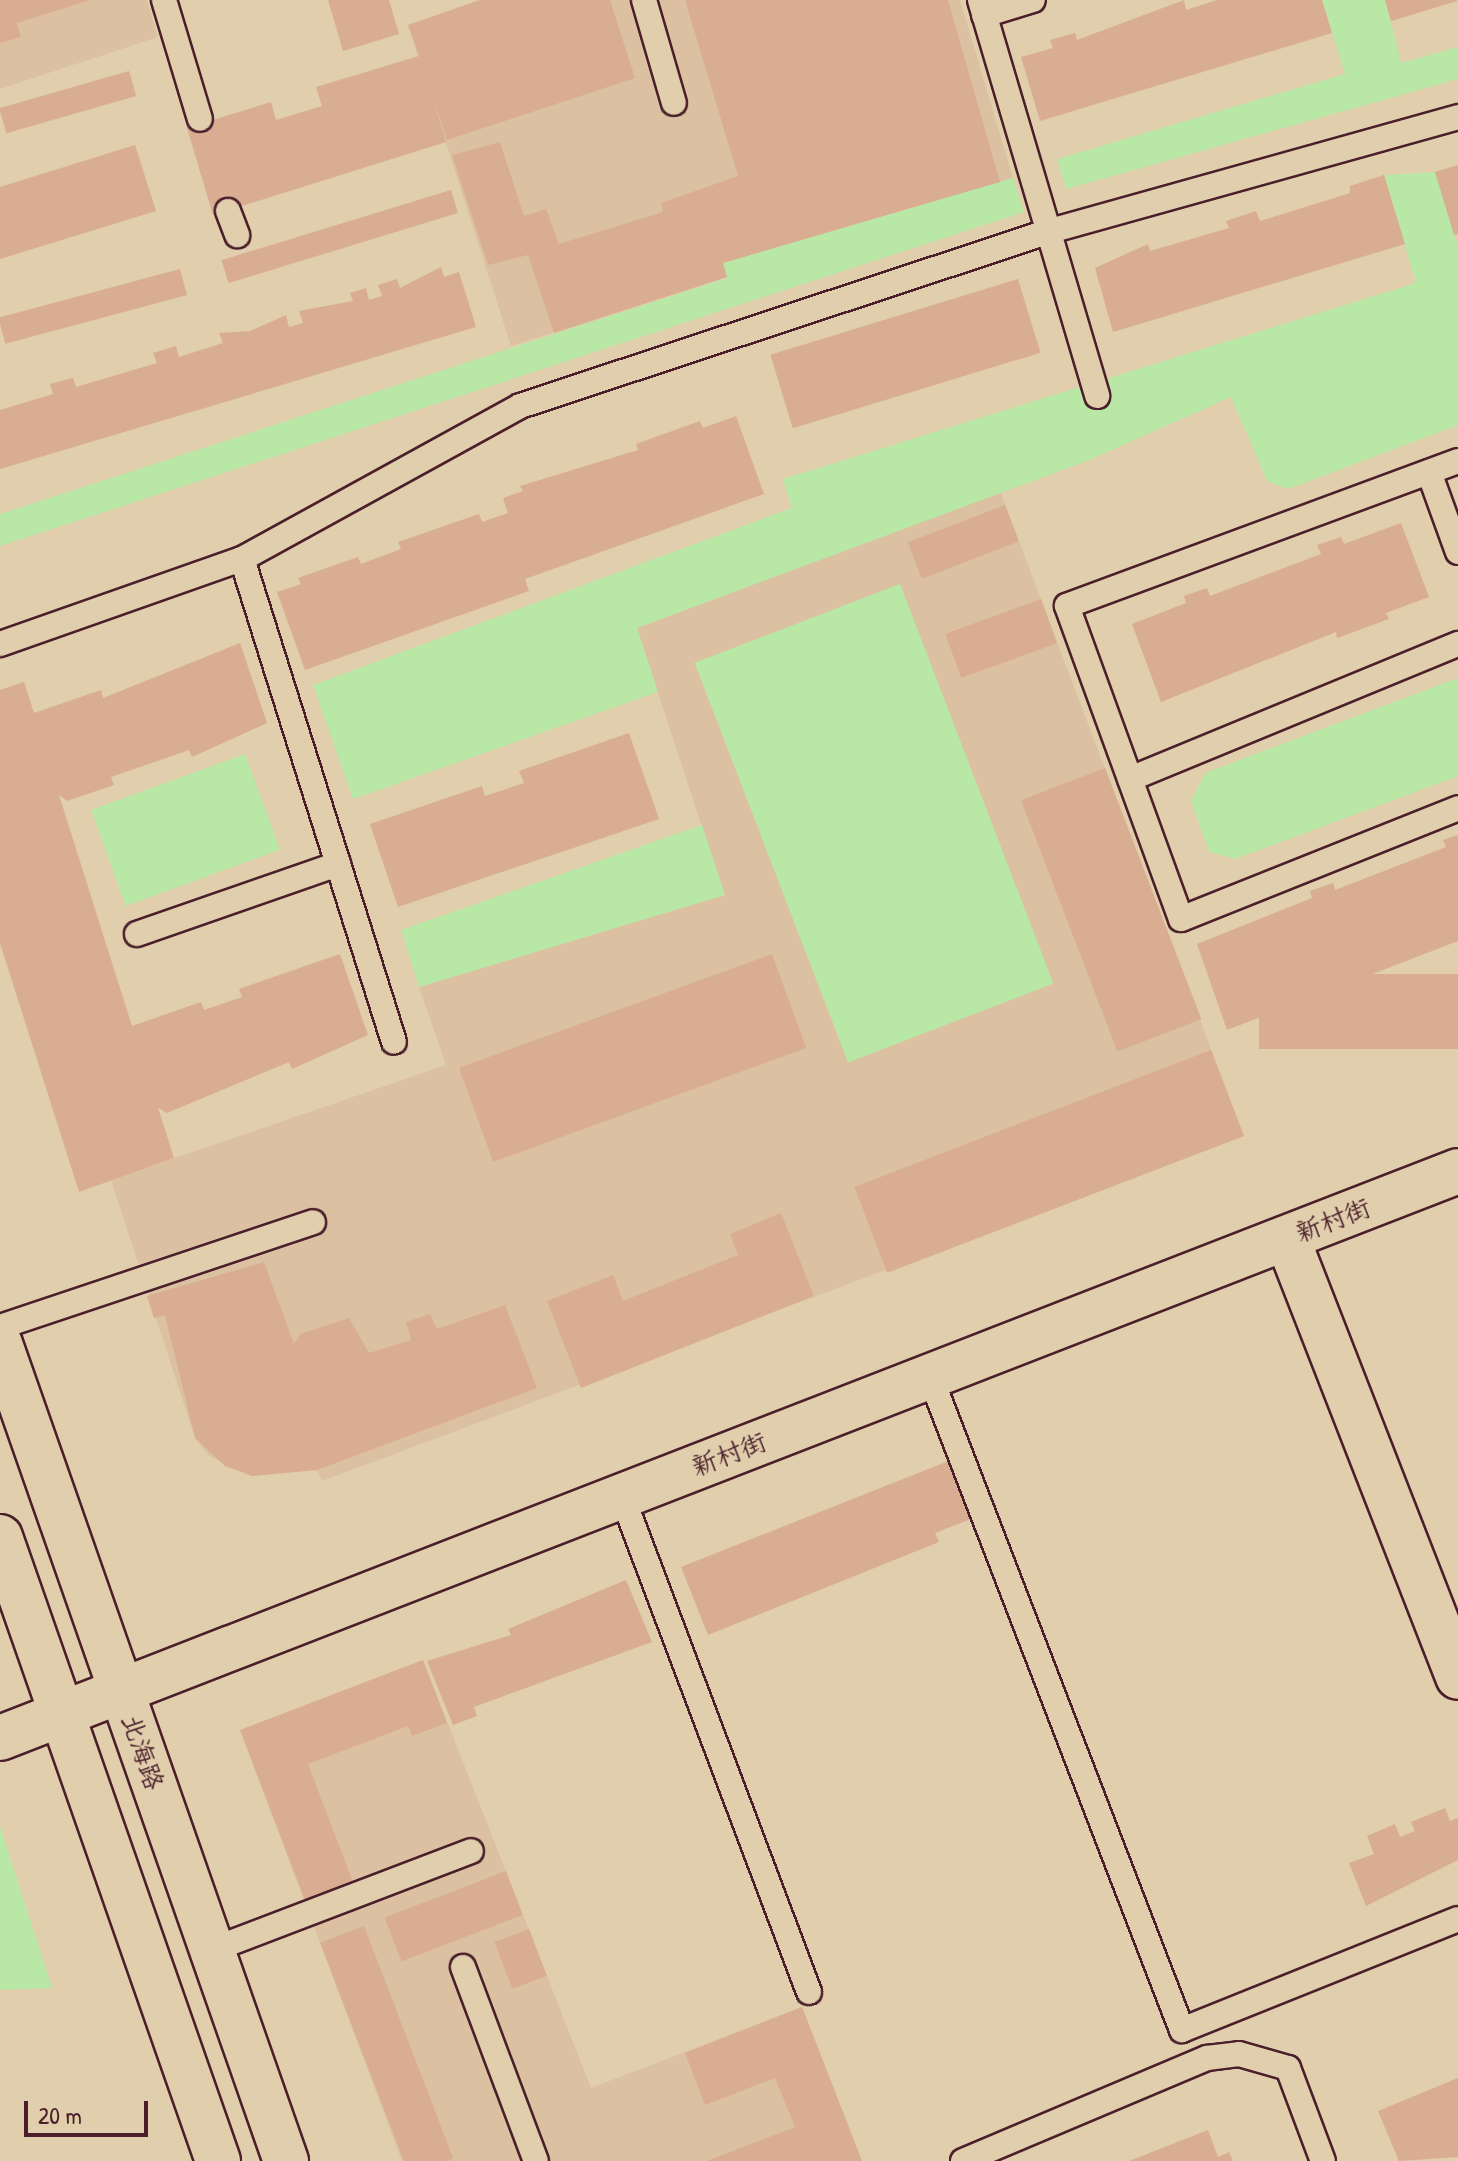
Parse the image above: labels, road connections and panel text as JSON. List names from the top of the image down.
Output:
{
  "streets": {
    "street": ["新村街", "北海路"]
  },
  "crossings": [
    ["新村街", "北海路"]
  ],
  "scale_bar": "20 m"
}
